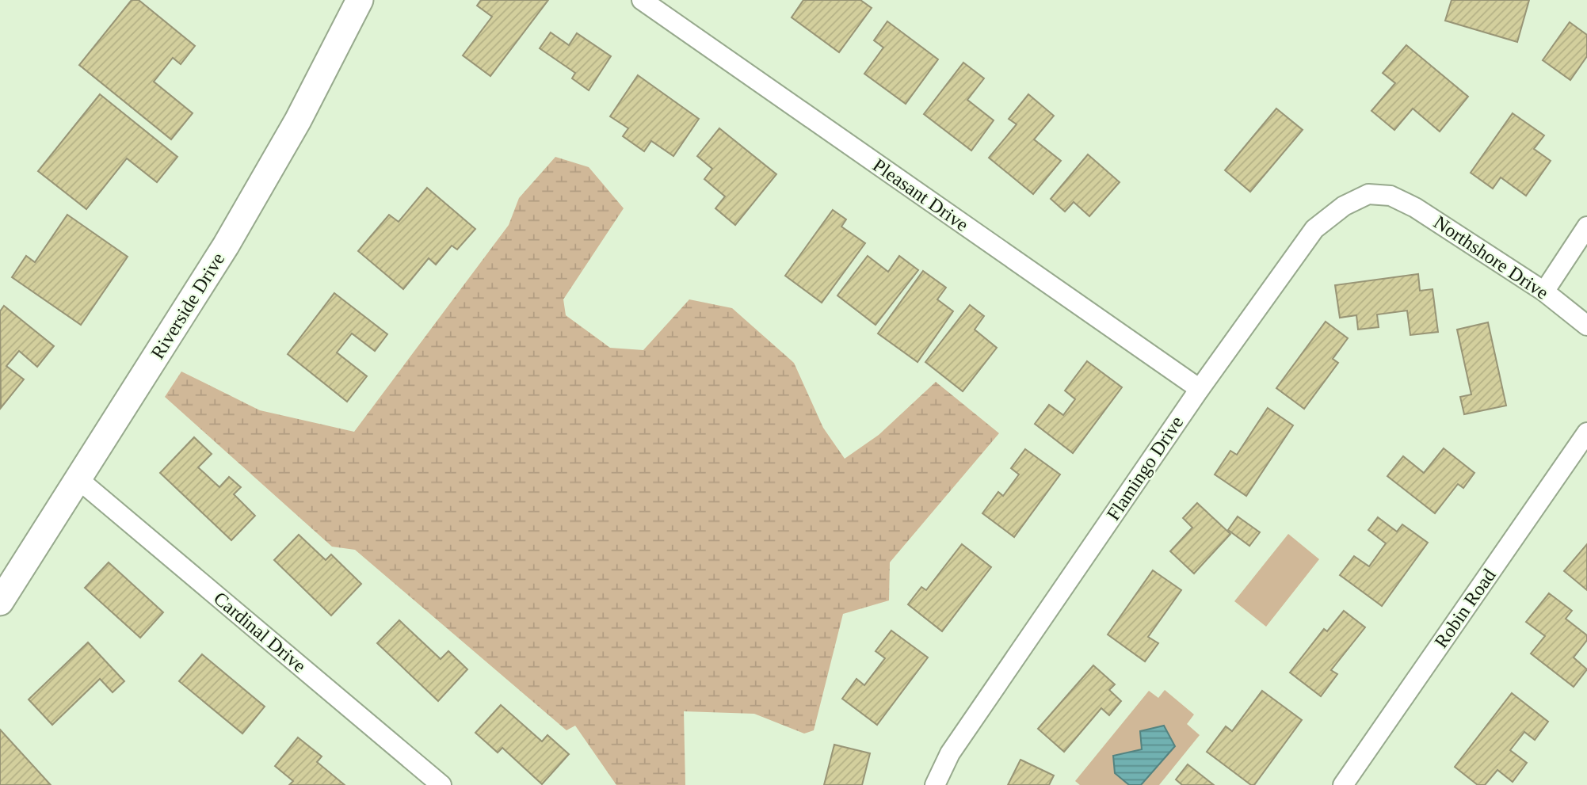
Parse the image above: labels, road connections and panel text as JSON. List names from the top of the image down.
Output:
{
  "streets": {
    "street": [
      "Pleasant Drive",
      "Northshore Drive",
      "Riverside Drive",
      "Flamingo Drive",
      "Robin Road",
      "Cardinal Drive"
    ]
  },
  "crossings": [
    ["Pleasant Drive", "Flamingo Drive"],
    ["Northshore Drive", "Flamingo Drive"],
    ["Riverside Drive", "Cardinal Drive"]
  ]
}
